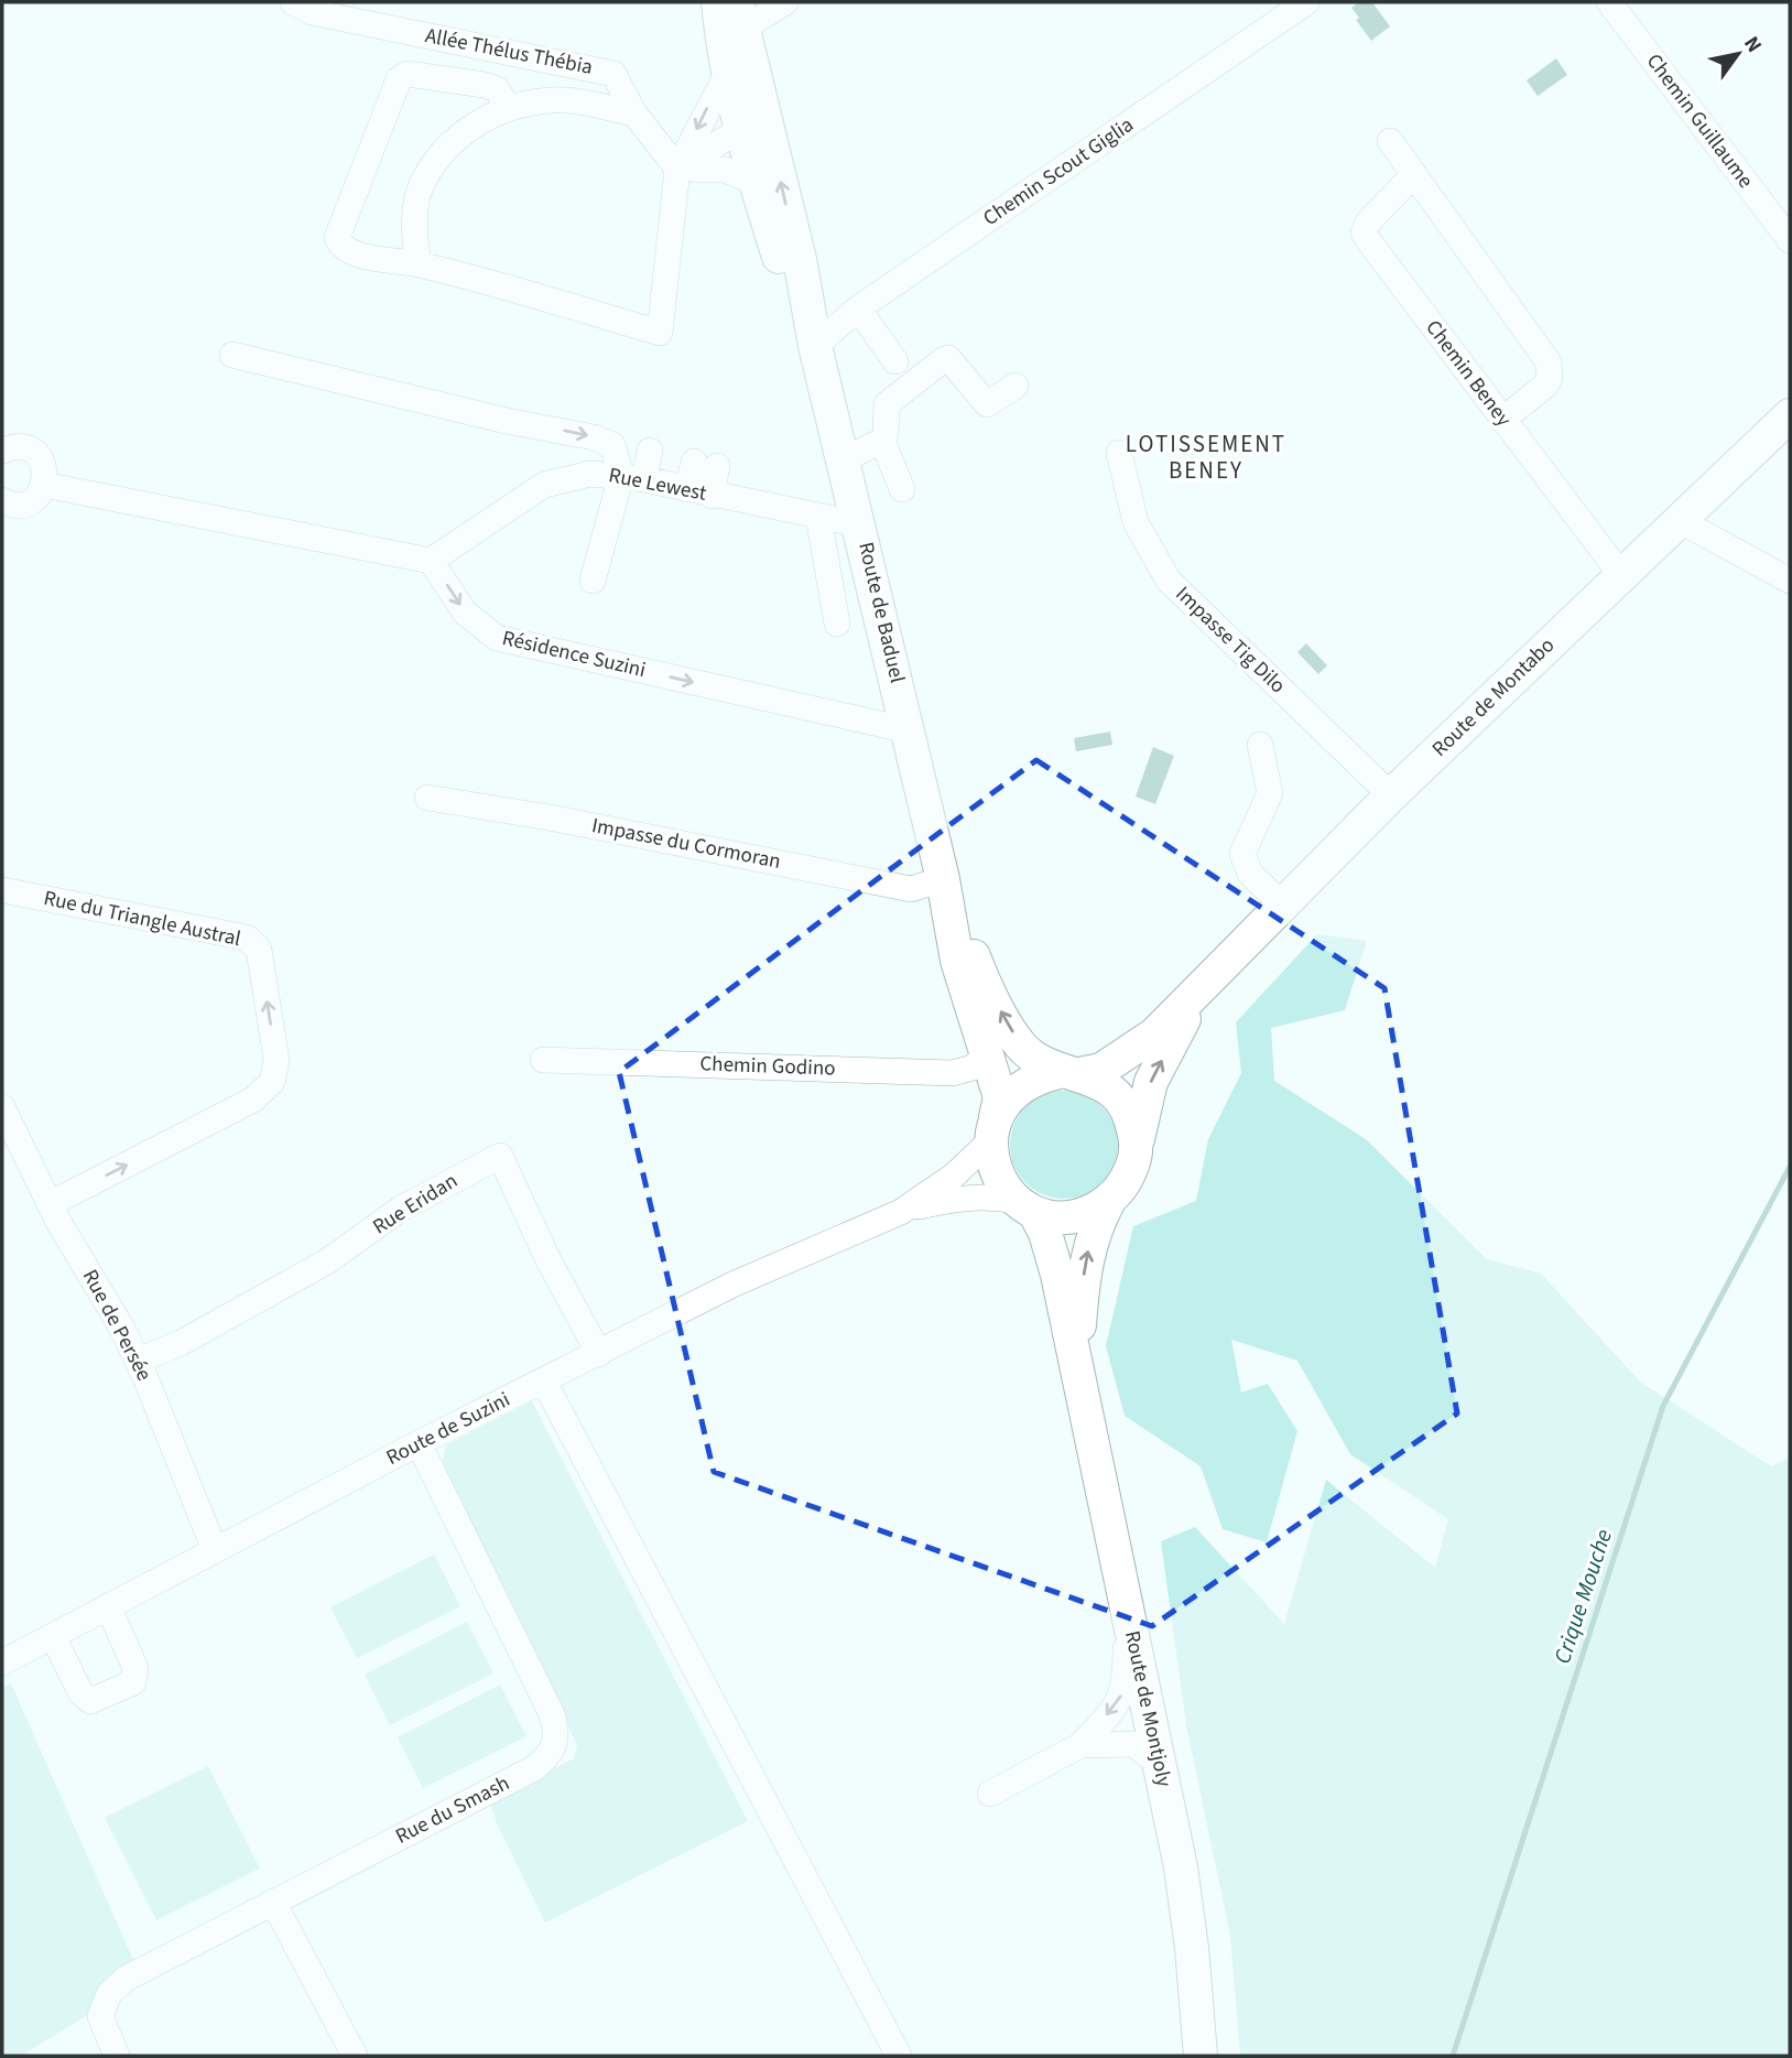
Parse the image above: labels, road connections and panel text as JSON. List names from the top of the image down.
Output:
{
  "streets": {
    "main road": ["Route de Baduel", "Route de Montabo", "Route de Montjoly"],
    "street": [
      "Allée Thélus Thébia",
      "Chemin Guillaume",
      "Chemin Scout Giglia",
      "Chemin Beney",
      "Rue Lewest",
      "Impasse Tig Dilo",
      "Résidence Suzini",
      "Impasse du Cormoran",
      "Rue du Triangle Austral",
      "Chemin Godino",
      "Rue Eridan",
      "Rue de Persée",
      "Route de Suzini",
      "Rue du Smash"
    ]
  },
  "crossings": [
    ["Chemin Scout Giglia", "Route de Baduel"],
    ["Chemin Beney", "Route de Montabo"],
    ["Rue Lewest", "Route de Baduel"],
    ["Rue Lewest", "Résidence Suzini"],
    ["Route de Baduel", "Résidence Suzini"],
    ["Route de Baduel", "Route de Montabo"],
    ["Route de Baduel", "Impasse du Cormoran"],
    ["Route de Baduel", "Chemin Godino"],
    ["Route de Baduel", "Route de Suzini"],
    ["Route de Baduel", "Route de Montjoly"],
    ["Impasse Tig Dilo", "Route de Montabo"],
    ["Route de Montabo", "Route de Suzini"],
    ["Route de Montabo", "Route de Montjoly"],
    ["Rue du Triangle Austral", "Rue de Persée"],
    ["Rue Eridan", "Rue de Persée"],
    ["Rue Eridan", "Route de Suzini"],
    ["Rue de Persée", "Route de Suzini"],
    ["Route de Suzini", "Route de Montjoly"],
    ["Route de Suzini", "Rue du Smash"]
  ],
  "one_way": ["Résidence Suzini"],
  "districts": ["LOTISSEMENT BENEY"],
  "water": ["Crique Mouche"],
  "north": "top right"
}
